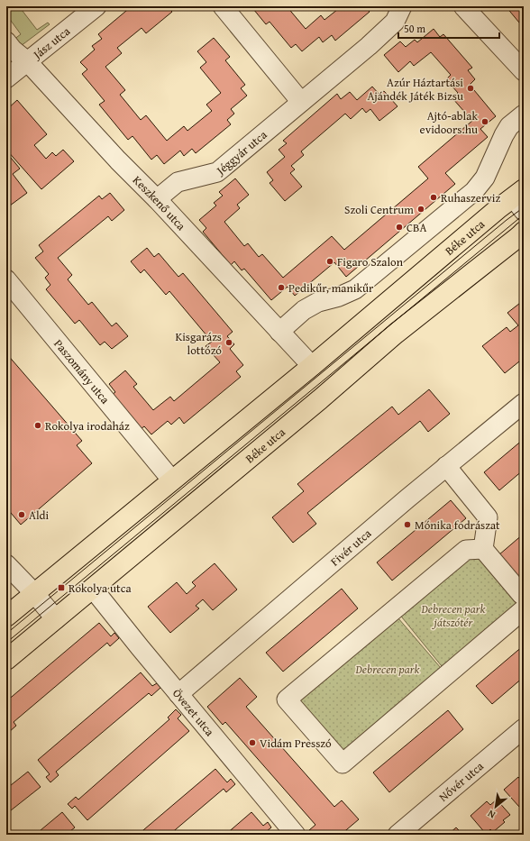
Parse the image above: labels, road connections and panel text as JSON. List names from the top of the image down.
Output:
{
  "streets": {
    "main road": ["Béke utca"],
    "street": [
      "Jász utca",
      "Jéggyár utca",
      "Keszkenő utca",
      "Paszomány utca",
      "Fivér utca",
      "Övezet utca",
      "Nővér utca"
    ]
  },
  "crossings": [
    ["Jász utca", "Keszkenő utca"],
    ["Jéggyár utca", "Keszkenő utca"],
    ["Keszkenő utca", "Béke utca"],
    ["Béke utca", "Paszomány utca"],
    ["Béke utca", "Övezet utca"],
    ["Fivér utca", "Övezet utca"]
  ],
  "parks": ["Debrecen park játszótér", "Debrecen park"],
  "places": {
    "other": [
      "Azúr Háztartási Ajándék Játék Bizsu",
      "Ajtó-ablak evidoors.hu",
      "Ruhaszerviz",
      "Szoli Centrum",
      "CBA",
      "Figaro Szalon",
      "Pedikűr, manikűr",
      "Kisgarázs lottózó",
      "Rokolya irodaház",
      "Aldi",
      "Mónika fodrászat",
      "Vidám Presszó"
    ],
    "transit": ["Rokolya utca"]
  },
  "scale_bar": "50 m",
  "north": "bottom left"
}
